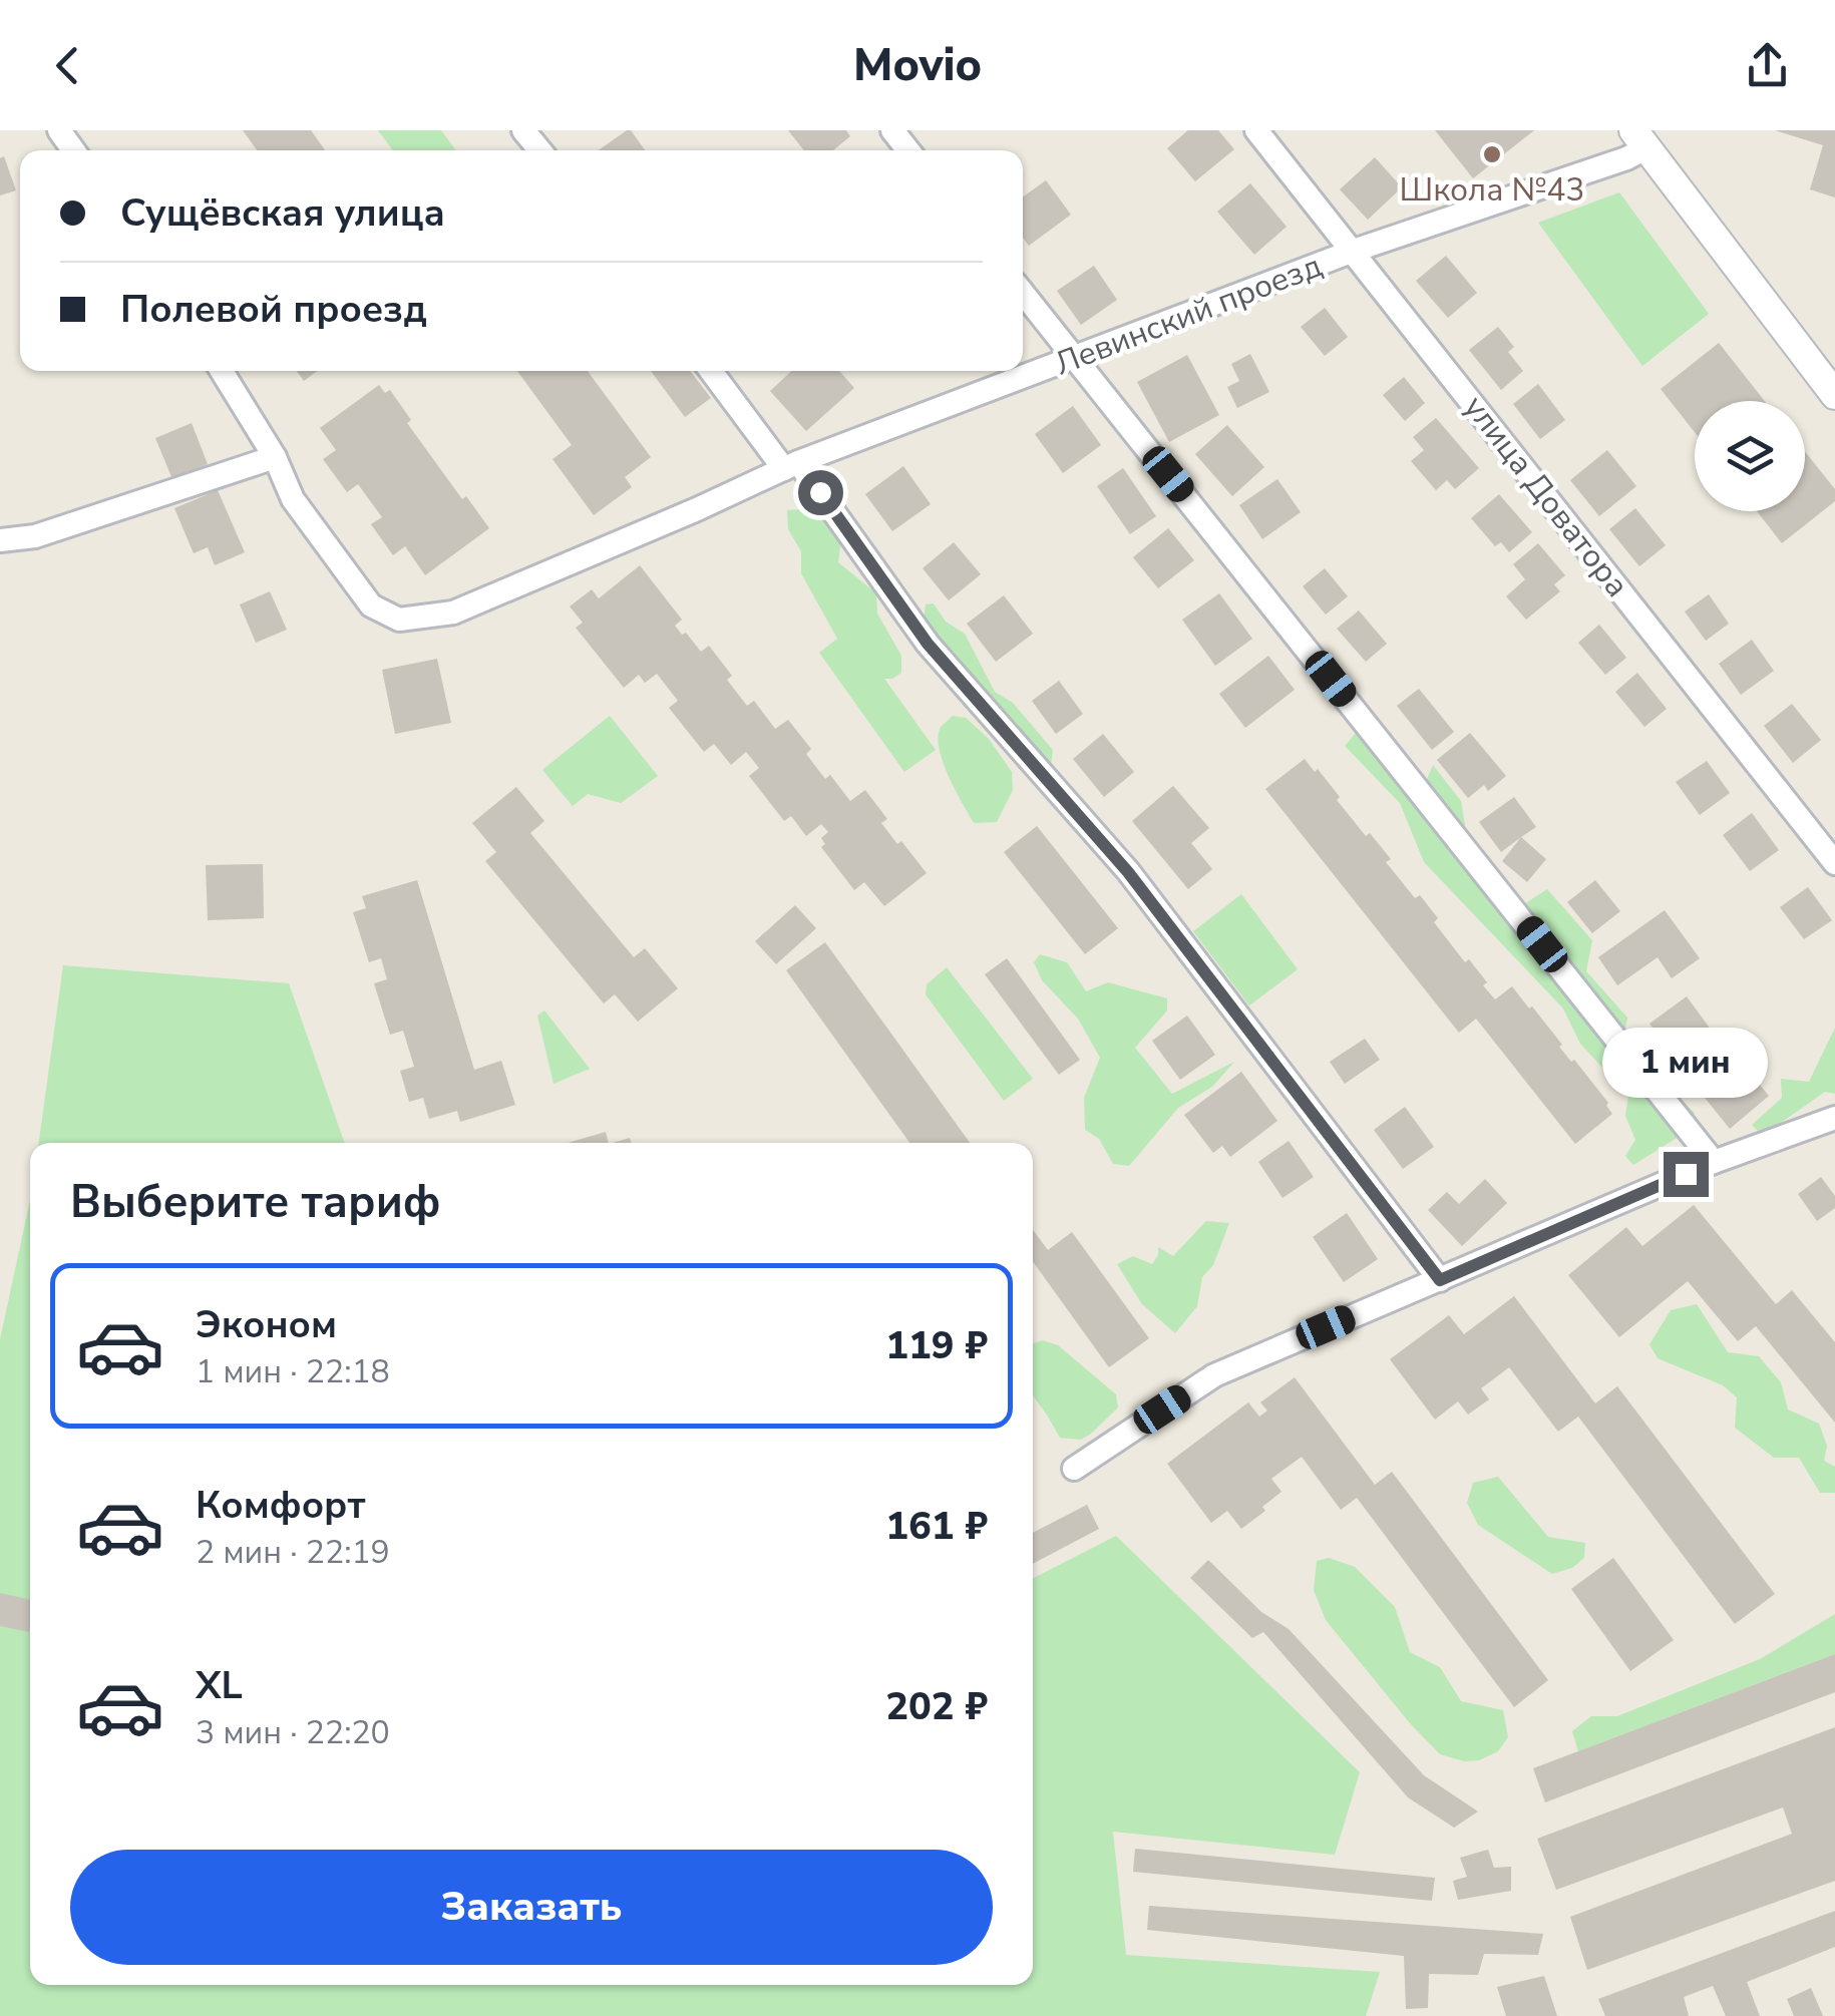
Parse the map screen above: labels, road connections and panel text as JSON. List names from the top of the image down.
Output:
{
  "streets": {
    "street": ["Левинский проезд", "улица Доватора"]
  },
  "crossings": [
    ["Левинский проезд", "улица Доватора"]
  ],
  "places": ["Школа №43"],
  "page": {
    "header": "Movio",
    "banner": ["Сущёвская улица", "Полевой проезд"],
    "bubble": "1 мин",
    "heading": "Выберите тариф",
    "list": [
      {
        "name": "Эконом",
        "note": "1 мин · 22:18",
        "value": "119 ₽"
      },
      {
        "name": "Комфорт",
        "note": "2 мин · 22:19",
        "value": "161 ₽"
      },
      {
        "name": "XL",
        "note": "3 мин · 22:20",
        "value": "202 ₽"
      }
    ],
    "buttons": "Заказать"
  }
}
